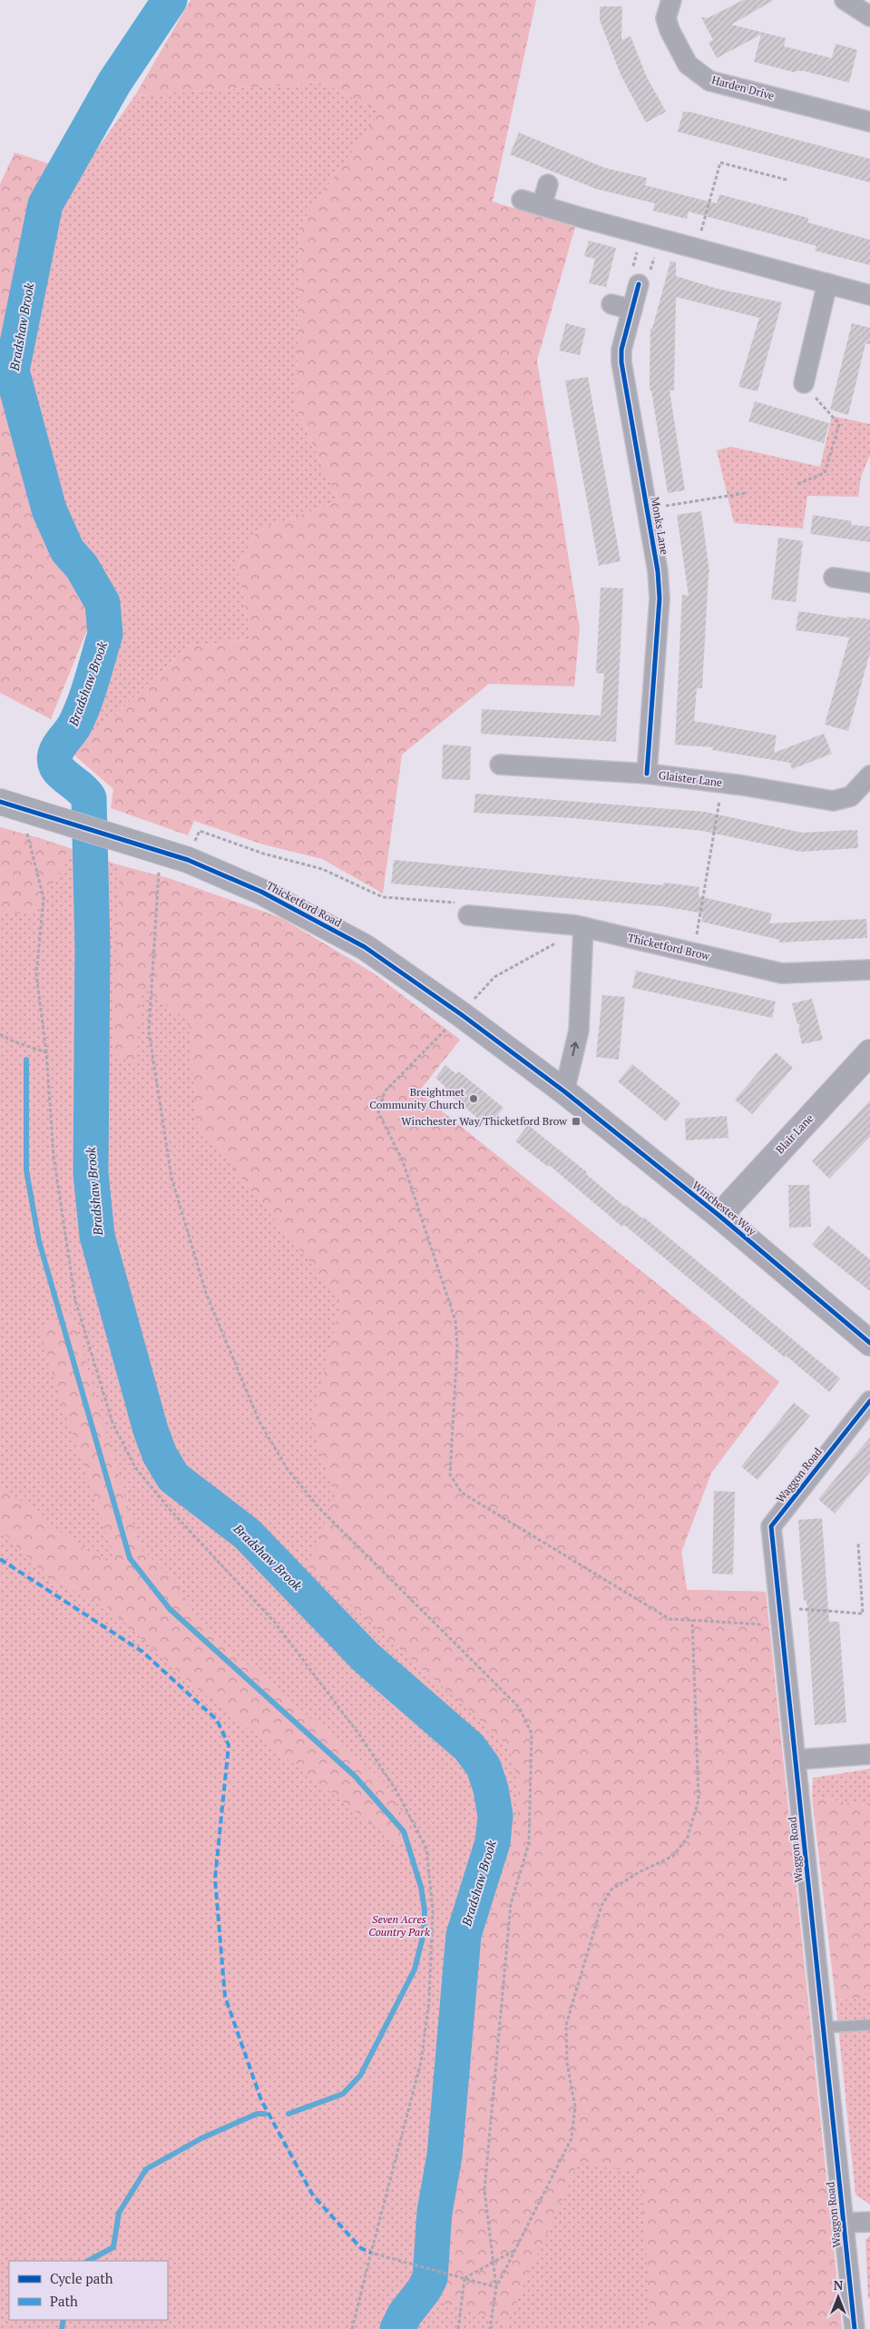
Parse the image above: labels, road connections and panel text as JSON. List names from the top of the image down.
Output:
{
  "streets": {
    "street": [
      "Harden Drive",
      "Monks Lane",
      "Glaister Lane",
      "Thicketford Road",
      "Thicketford Brow",
      "Blair Lane",
      "Winchester Way",
      "Waggon Road"
    ]
  },
  "crossings": [
    ["Monks Lane", "Glaister Lane"],
    ["Thicketford Road", "Winchester Way"],
    ["Blair Lane", "Winchester Way"]
  ],
  "water": ["Bradshaw Brook"],
  "parks": ["Seven Acres Country Park"],
  "places": {
    "other": ["Breightmet Community Church"],
    "transit": ["Winchester Way/Thicketford Brow"]
  },
  "legend": ["Cycle path", "Path"],
  "north": "top"
}
